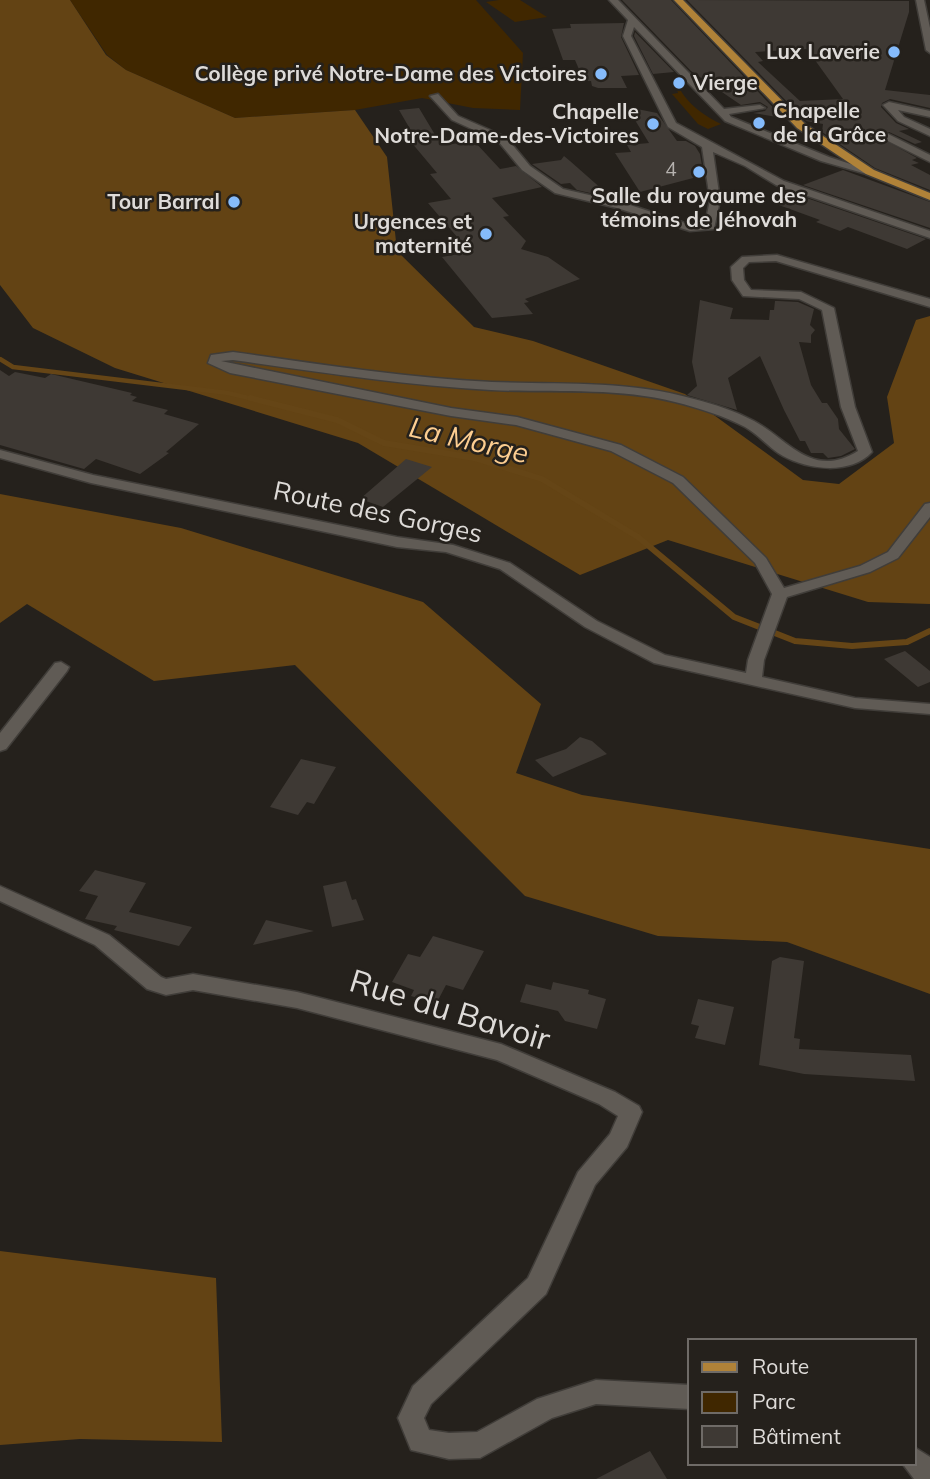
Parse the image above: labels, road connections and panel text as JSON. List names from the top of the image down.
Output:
{
  "streets": {
    "street": ["Route des Gorges", "Rue du Bavoir"]
  },
  "water": ["La Morge"],
  "places": [
    "Lux Laverie",
    "Collège privé Notre-Dame des Victoires",
    "Vierge",
    "Chapelle de la Grâce",
    "Chapelle Notre-Dame-des-Victoires",
    "Salle du royaume des témoins de Jéhovah",
    "Tour Barral",
    "Urgences et maternité"
  ],
  "house_numbers": ["4"],
  "legend": ["Route", "Parc", "Bâtiment"]
}
